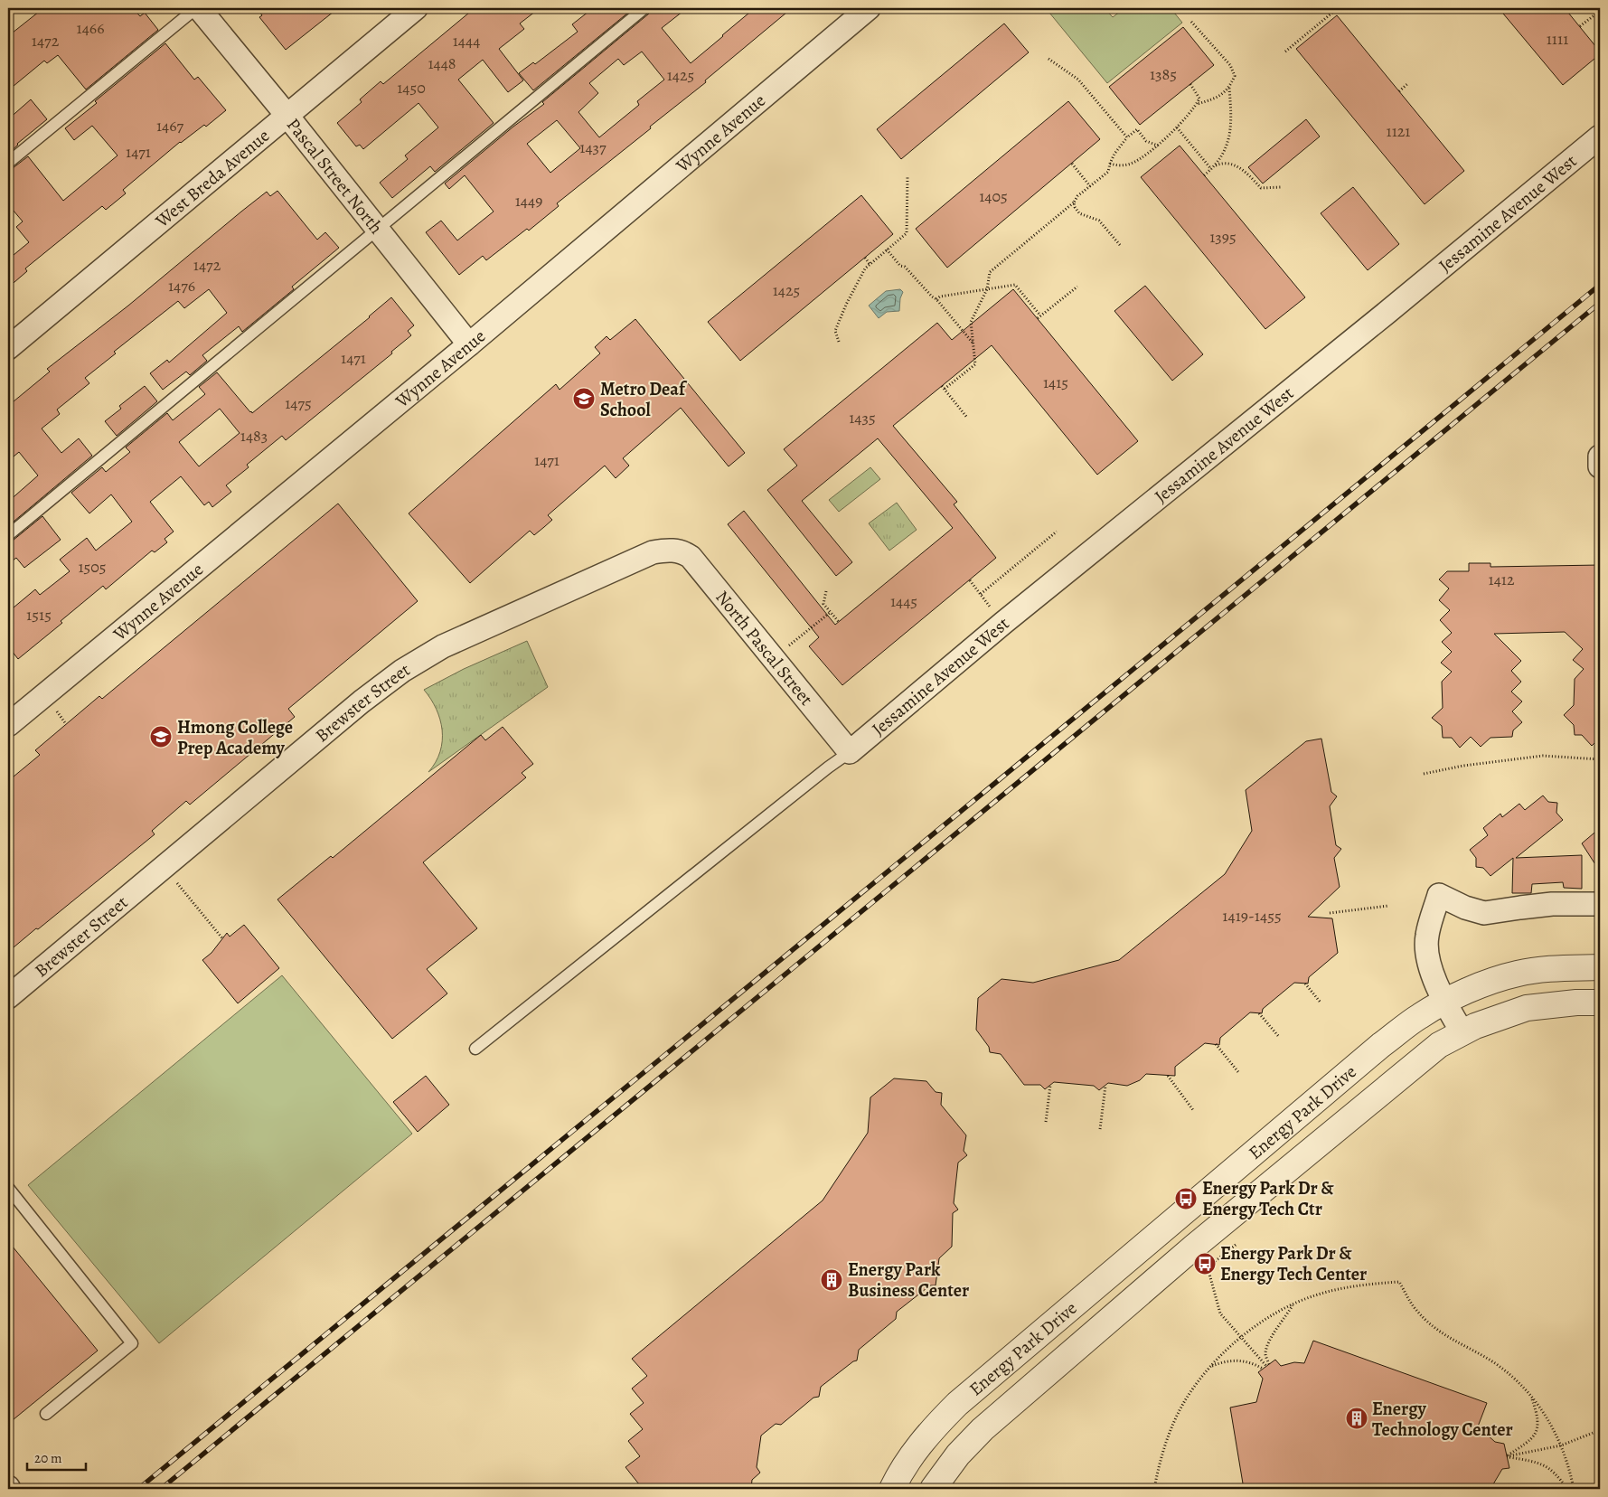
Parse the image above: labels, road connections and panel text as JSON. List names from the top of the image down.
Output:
{
  "streets": {
    "street": [
      "Wynne Avenue",
      "Pascal Street North",
      "West Breda Avenue",
      "Jessamine Avenue West",
      "North Pascal Street",
      "Brewster Street",
      "Energy Park Drive"
    ]
  },
  "crossings": [
    ["Wynne Avenue", "Pascal Street North"],
    ["Pascal Street North", "West Breda Avenue"],
    ["Jessamine Avenue West", "North Pascal Street"],
    ["North Pascal Street", "Brewster Street"]
  ],
  "places": {
    "school or university": ["Metro Deaf School", "Hmong College Prep Academy"],
    "bus stop": ["Energy Park Dr & Energy Tech Ctr", "Energy Park Dr & Energy Tech Center"],
    "building": ["Energy Park Business Center", "Energy Technology Center"]
  },
  "house_numbers": [
    "1466",
    "1111",
    "1472",
    "1444",
    "1448",
    "1385",
    "1425",
    "1450",
    "1467",
    "1121",
    "1437",
    "1471",
    "1405",
    "1449",
    "1395",
    "1472",
    "1476",
    "1425",
    "1471",
    "1415",
    "1475",
    "1435",
    "1483",
    "1471",
    "1505",
    "1412",
    "1445",
    "1515",
    "1419-1455"
  ],
  "scale_bar": "20 m"
}
